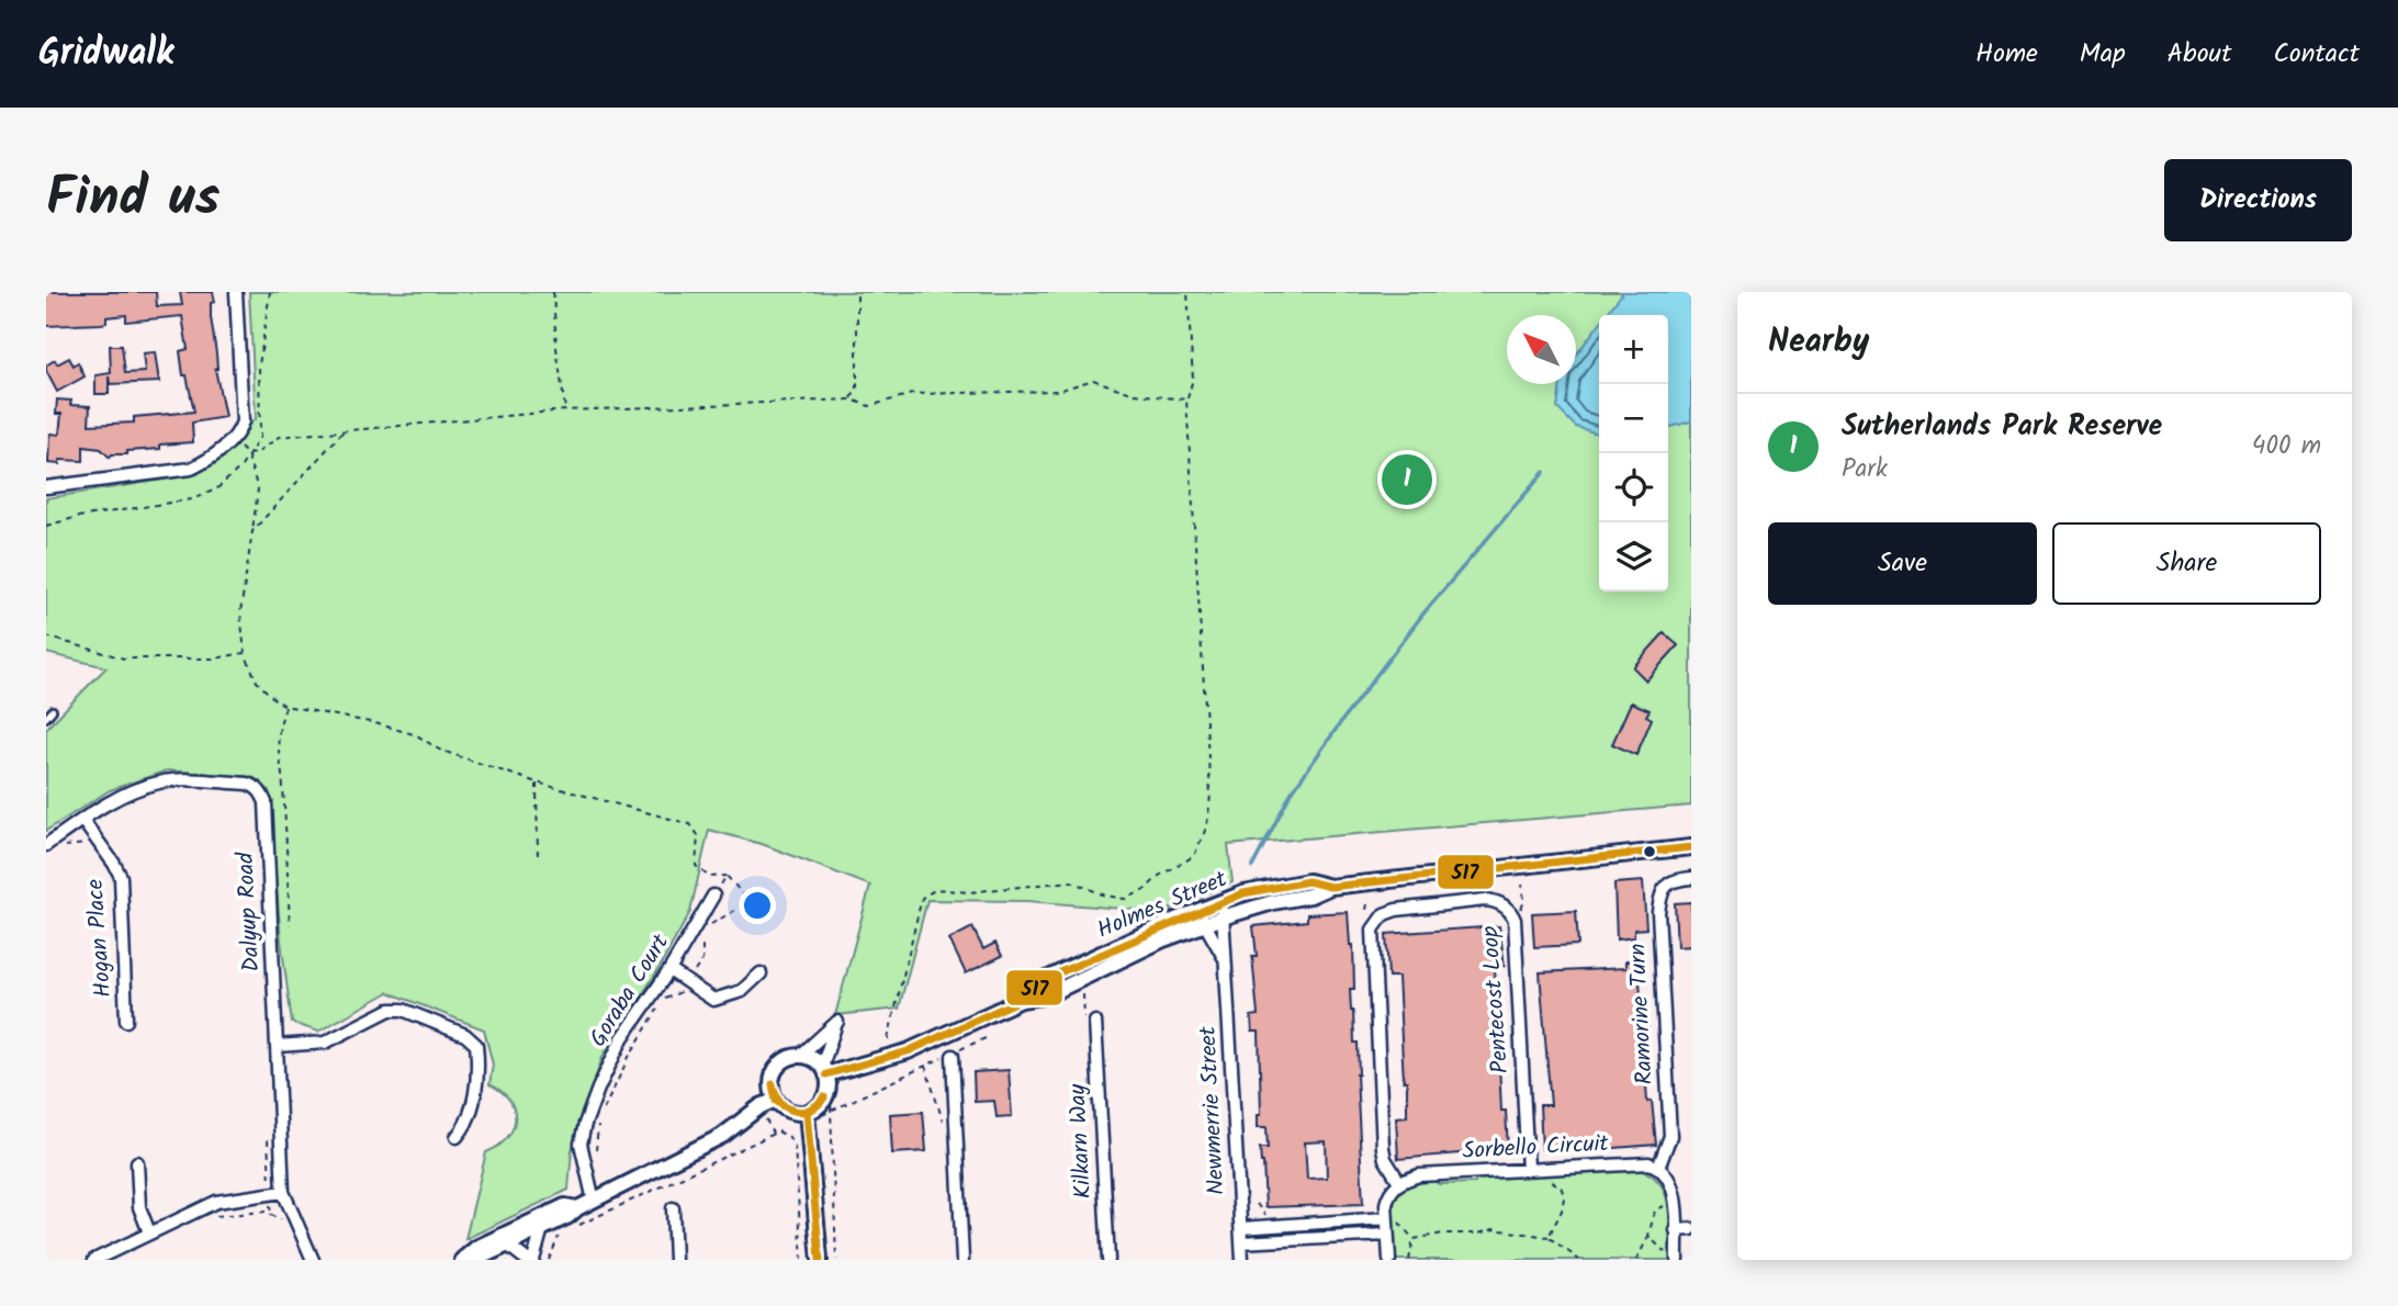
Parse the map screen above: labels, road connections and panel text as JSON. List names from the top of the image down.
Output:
{
  "streets": {
    "main road": ["Holmes Street"],
    "street": [
      "Dalyup Road",
      "Hogan Place",
      "Goraba Court",
      "Pentecost Loop",
      "Ramorine Turn",
      "Newmerrie Street",
      "Kilkarn Way",
      "Sorbello Circuit"
    ]
  },
  "crossings": [
    ["Holmes Street", "Newmerrie Street"],
    ["Dalyup Road", "Hogan Place"],
    ["Pentecost Loop", "Sorbello Circuit"],
    ["Ramorine Turn", "Sorbello Circuit"]
  ],
  "lines": ["transit line 517"],
  "north": "top left",
  "page": {
    "header": "Gridwalk",
    "nav": [
      "Home",
      "Map",
      "About",
      "Contact"
    ],
    "title": "Find us",
    "buttons": [
      "Directions",
      ["Save", "Share"]
    ],
    "heading": "Nearby",
    "map_buttons": ["+", "−"],
    "list": [
      {
        "mark": "1",
        "name": "Sutherlands Park Reserve",
        "note": "Park",
        "value": "400 m"
      }
    ],
    "pins": "1"
  }
}
